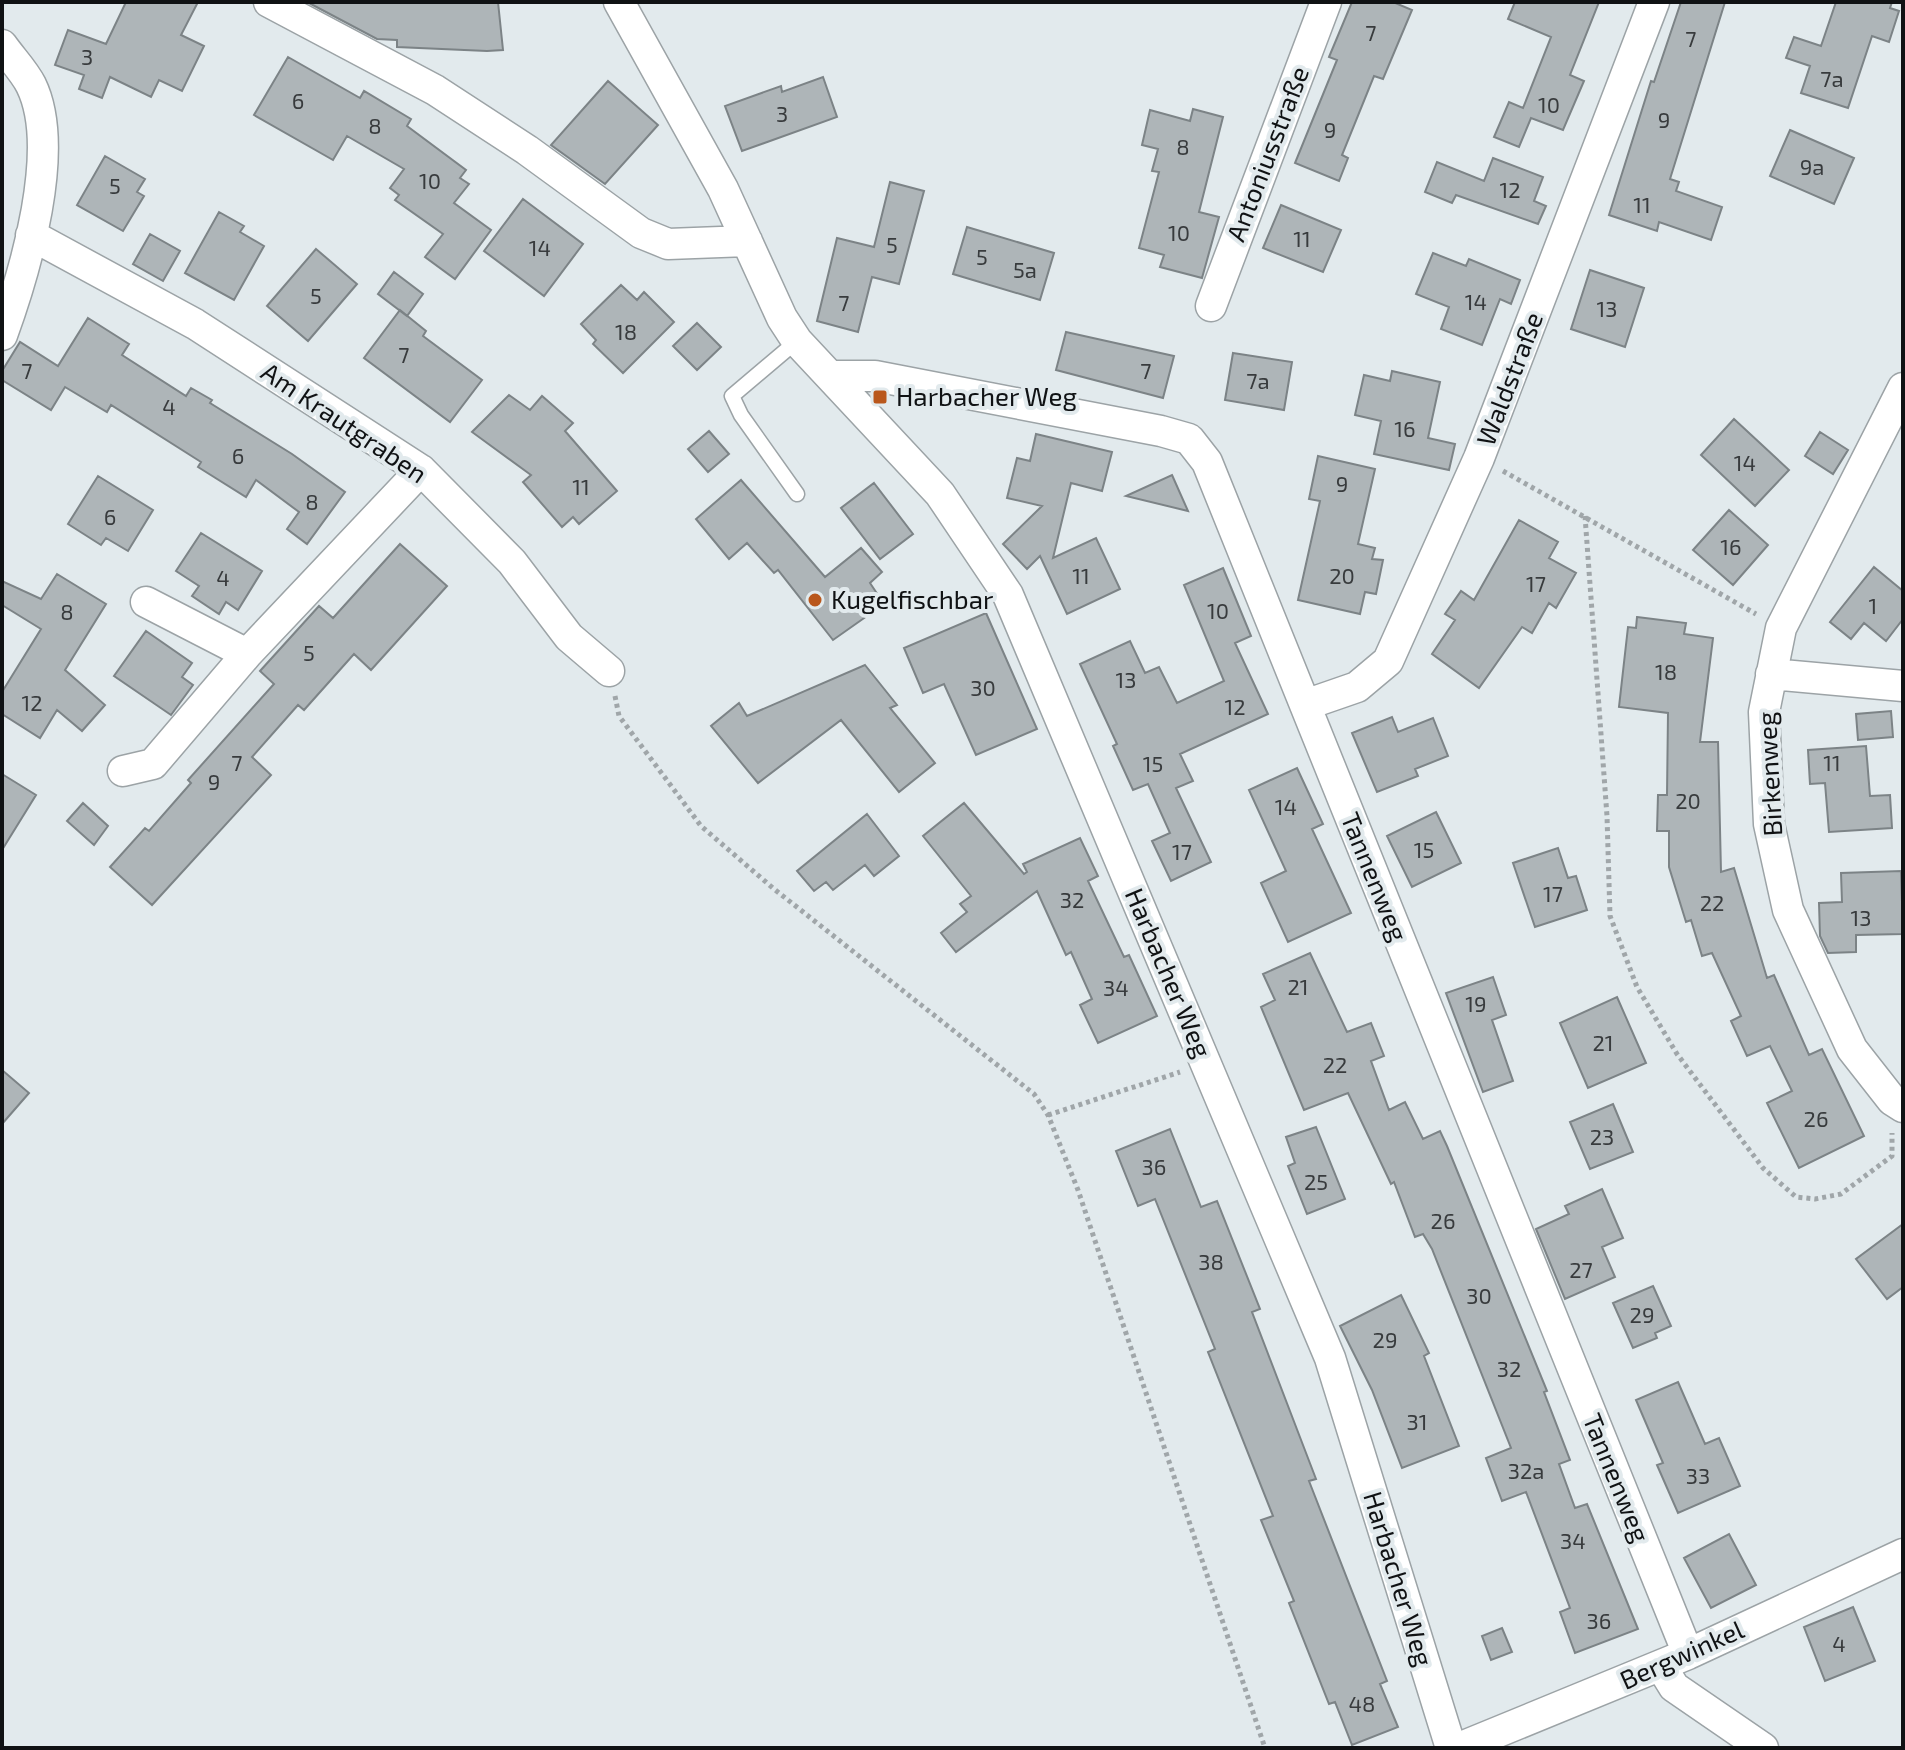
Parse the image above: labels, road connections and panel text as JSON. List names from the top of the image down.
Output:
{
  "streets": {
    "street": [
      "Antoniusstraße",
      "Waldstraße",
      "Am Krautgraben",
      "Birkenweg",
      "Tannenweg",
      "Harbacher Weg",
      "Bergwinkel"
    ]
  },
  "crossings": [
    ["Waldstraße", "Tannenweg"],
    ["Tannenweg", "Harbacher Weg"],
    ["Tannenweg", "Bergwinkel"]
  ],
  "places": {
    "transit": ["Harbacher Weg"],
    "other": ["Kugelfischbar"]
  },
  "house_numbers": [
    "7",
    "7",
    "3",
    "7a",
    "6",
    "10",
    "3",
    "9",
    "8",
    "9",
    "8",
    "9a",
    "10",
    "5",
    "12",
    "11",
    "10",
    "11",
    "5",
    "14",
    "5",
    "5a",
    "5",
    "14",
    "7",
    "13",
    "18",
    "7",
    "7",
    "7",
    "7a",
    "4",
    "16",
    "6",
    "14",
    "9",
    "11",
    "8",
    "6",
    "16",
    "11",
    "20",
    "4",
    "17",
    "1",
    "10",
    "8",
    "5",
    "18",
    "13",
    "30",
    "12",
    "12",
    "7",
    "11",
    "15",
    "9",
    "20",
    "14",
    "15",
    "17",
    "17",
    "32",
    "22",
    "13",
    "21",
    "34",
    "19",
    "21",
    "22",
    "26",
    "23",
    "36",
    "25",
    "26",
    "38",
    "27",
    "30",
    "29",
    "29",
    "32",
    "31",
    "32a",
    "33",
    "34",
    "36",
    "4",
    "48"
  ]
}
